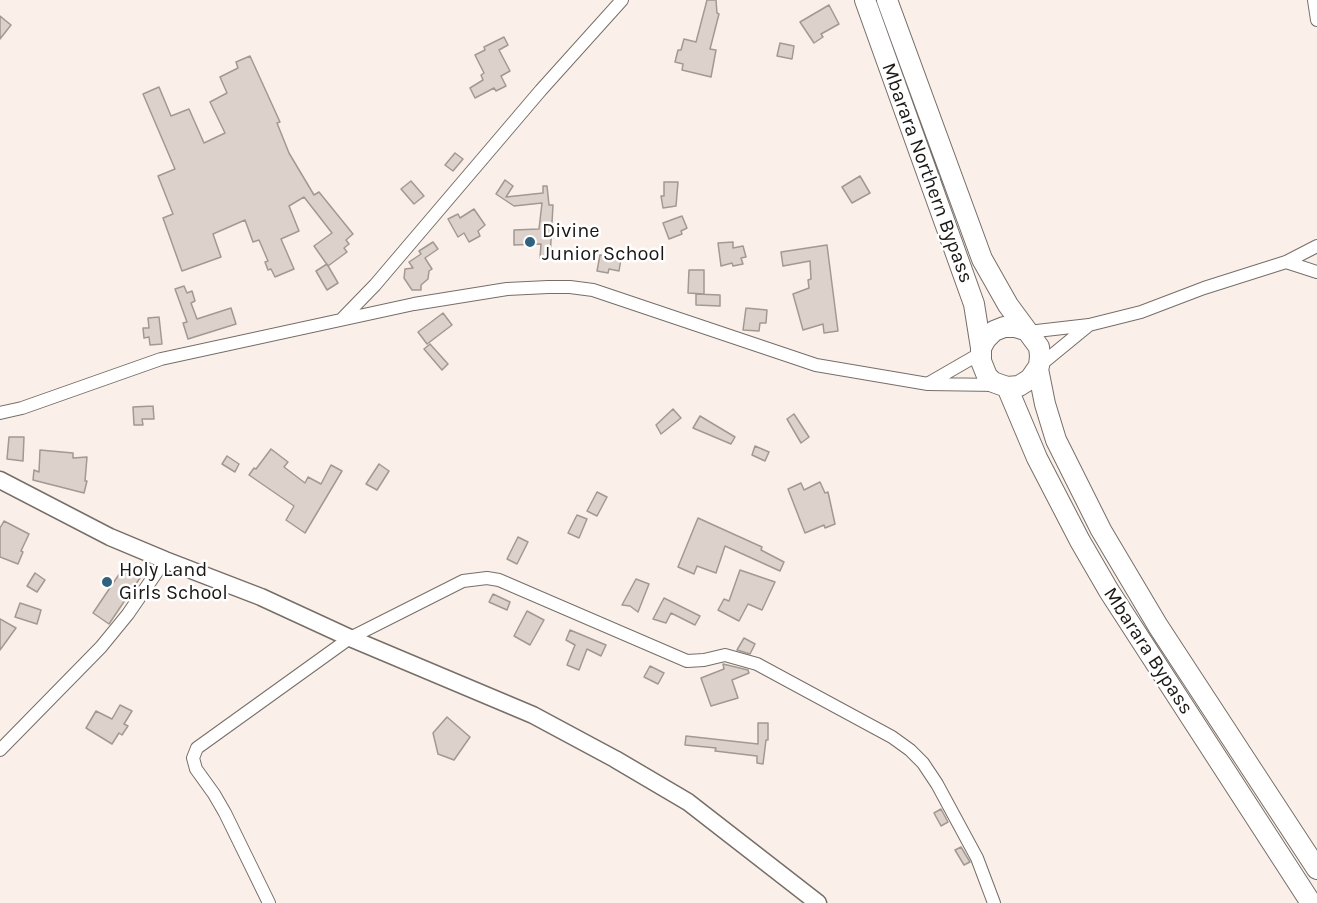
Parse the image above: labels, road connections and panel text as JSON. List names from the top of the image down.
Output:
{
  "streets": {
    "highway": ["Mbarara Northern Bypass", "Mbarara Bypass"]
  },
  "crossings": [
    ["Mbarara Northern Bypass", "Mbarara Bypass"]
  ],
  "places": ["Divine Junior School", "Holy Land Girls School"]
}
